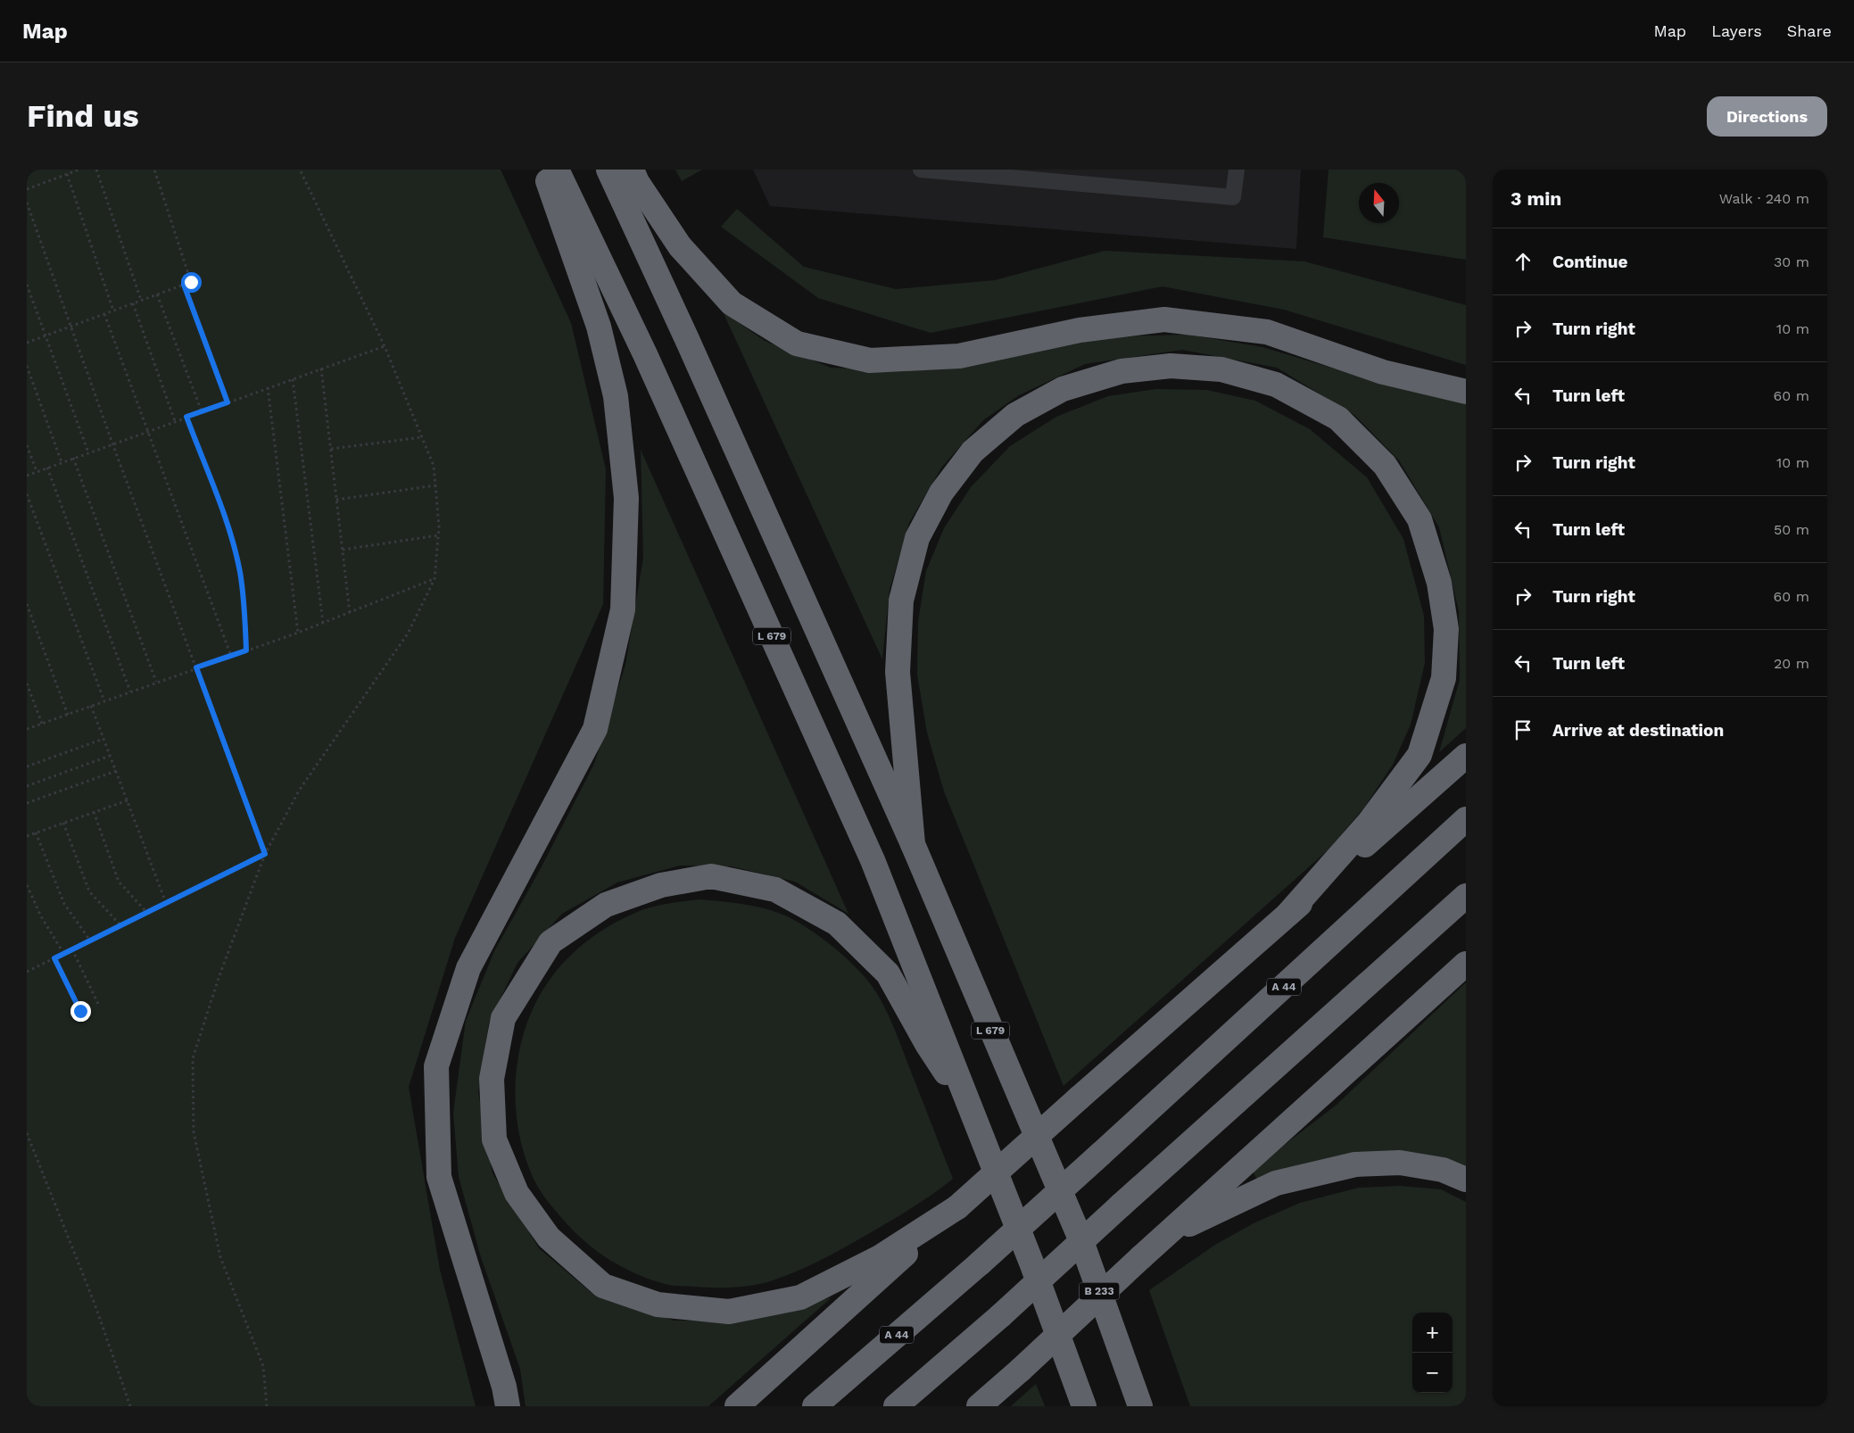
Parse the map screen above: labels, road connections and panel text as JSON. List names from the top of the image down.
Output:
{
  "streets": {
    "highway": ["L 679", "A 44", "B 233"]
  },
  "crossings": [
    ["L 679", "B 233"]
  ],
  "north": "top",
  "page": {
    "header": "Map",
    "nav": ["Map", "Layers", "Share"],
    "buttons": "Directions",
    "title": "Find us",
    "heading": ["3 min", "Walk · 240 m"],
    "list": [
      ["Continue", "30 m"],
      ["Turn right", "10 m"],
      ["Turn left", "60 m"],
      ["Turn right", "10 m"],
      ["Turn left", "50 m"],
      ["Turn right", "60 m"],
      ["Turn left", "20 m"],
      "Arrive at destination"
    ],
    "map_buttons": ["+", "−"]
  }
}
